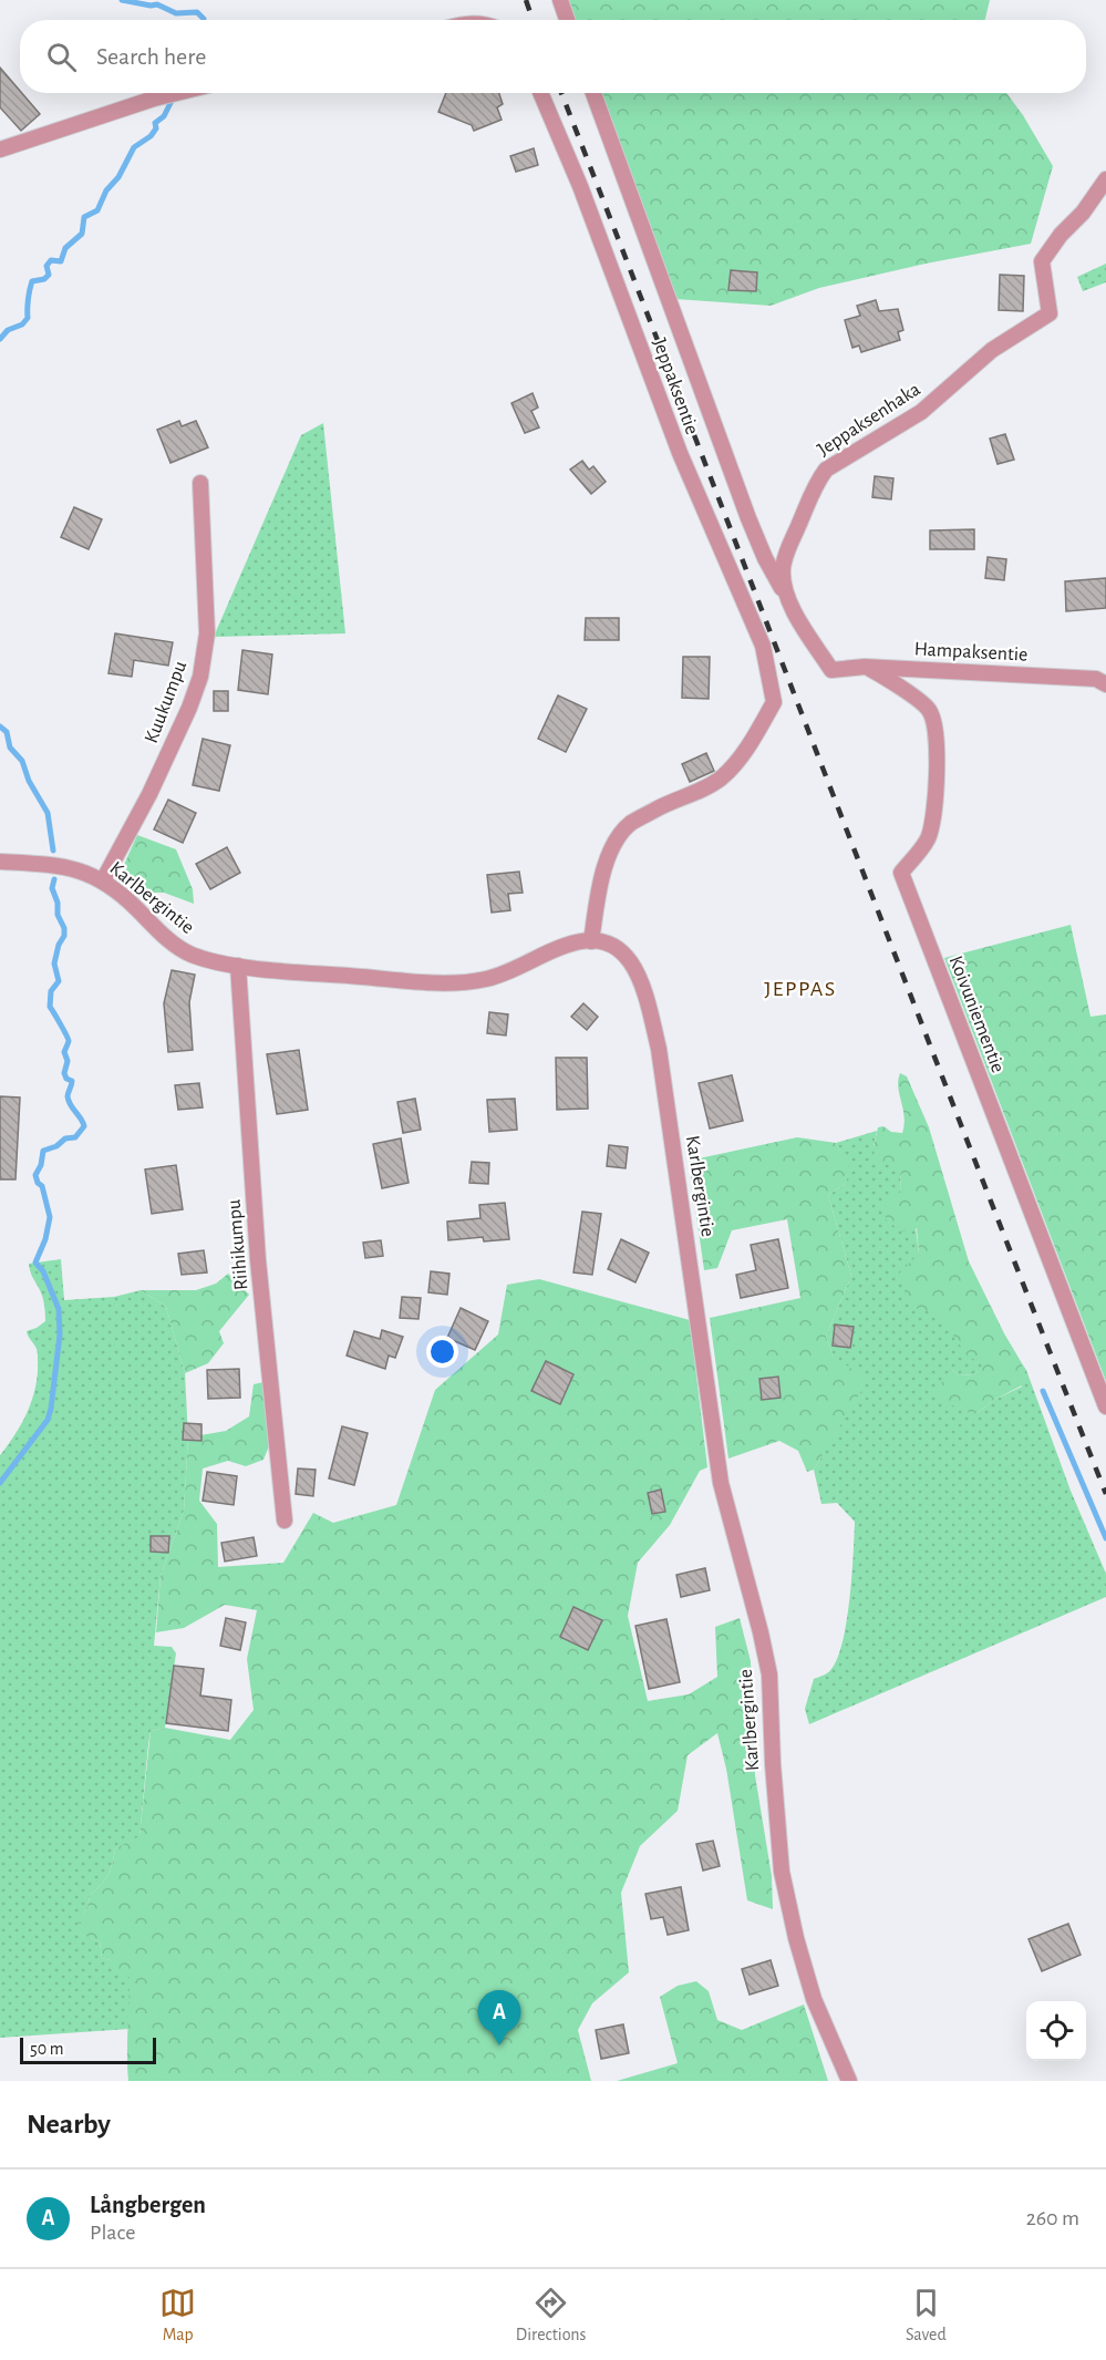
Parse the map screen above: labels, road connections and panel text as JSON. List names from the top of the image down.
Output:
{
  "streets": {
    "street": [
      "Jeppaksentie",
      "Jeppaksenhaka",
      "Hampaksentie",
      "Kuukumpu",
      "Karlbergintie",
      "Koivuniementie",
      "Riihikumpu"
    ]
  },
  "crossings": [
    ["Jeppaksentie", "Karlbergintie"],
    ["Jeppaksenhaka", "Hampaksentie"],
    ["Hampaksentie", "Koivuniementie"],
    ["Kuukumpu", "Karlbergintie"],
    ["Karlbergintie", "Riihikumpu"]
  ],
  "districts": ["JEPPAS"],
  "scale_bar": "50 m",
  "page": {
    "search": "Search here",
    "pins": "A",
    "scale": "50 m",
    "heading": "Nearby",
    "list": [
      {
        "mark": "A",
        "name": "Långbergen",
        "note": "Place",
        "value": "260 m"
      }
    ],
    "nav": ["Map", "Directions", "Saved"]
  }
}
